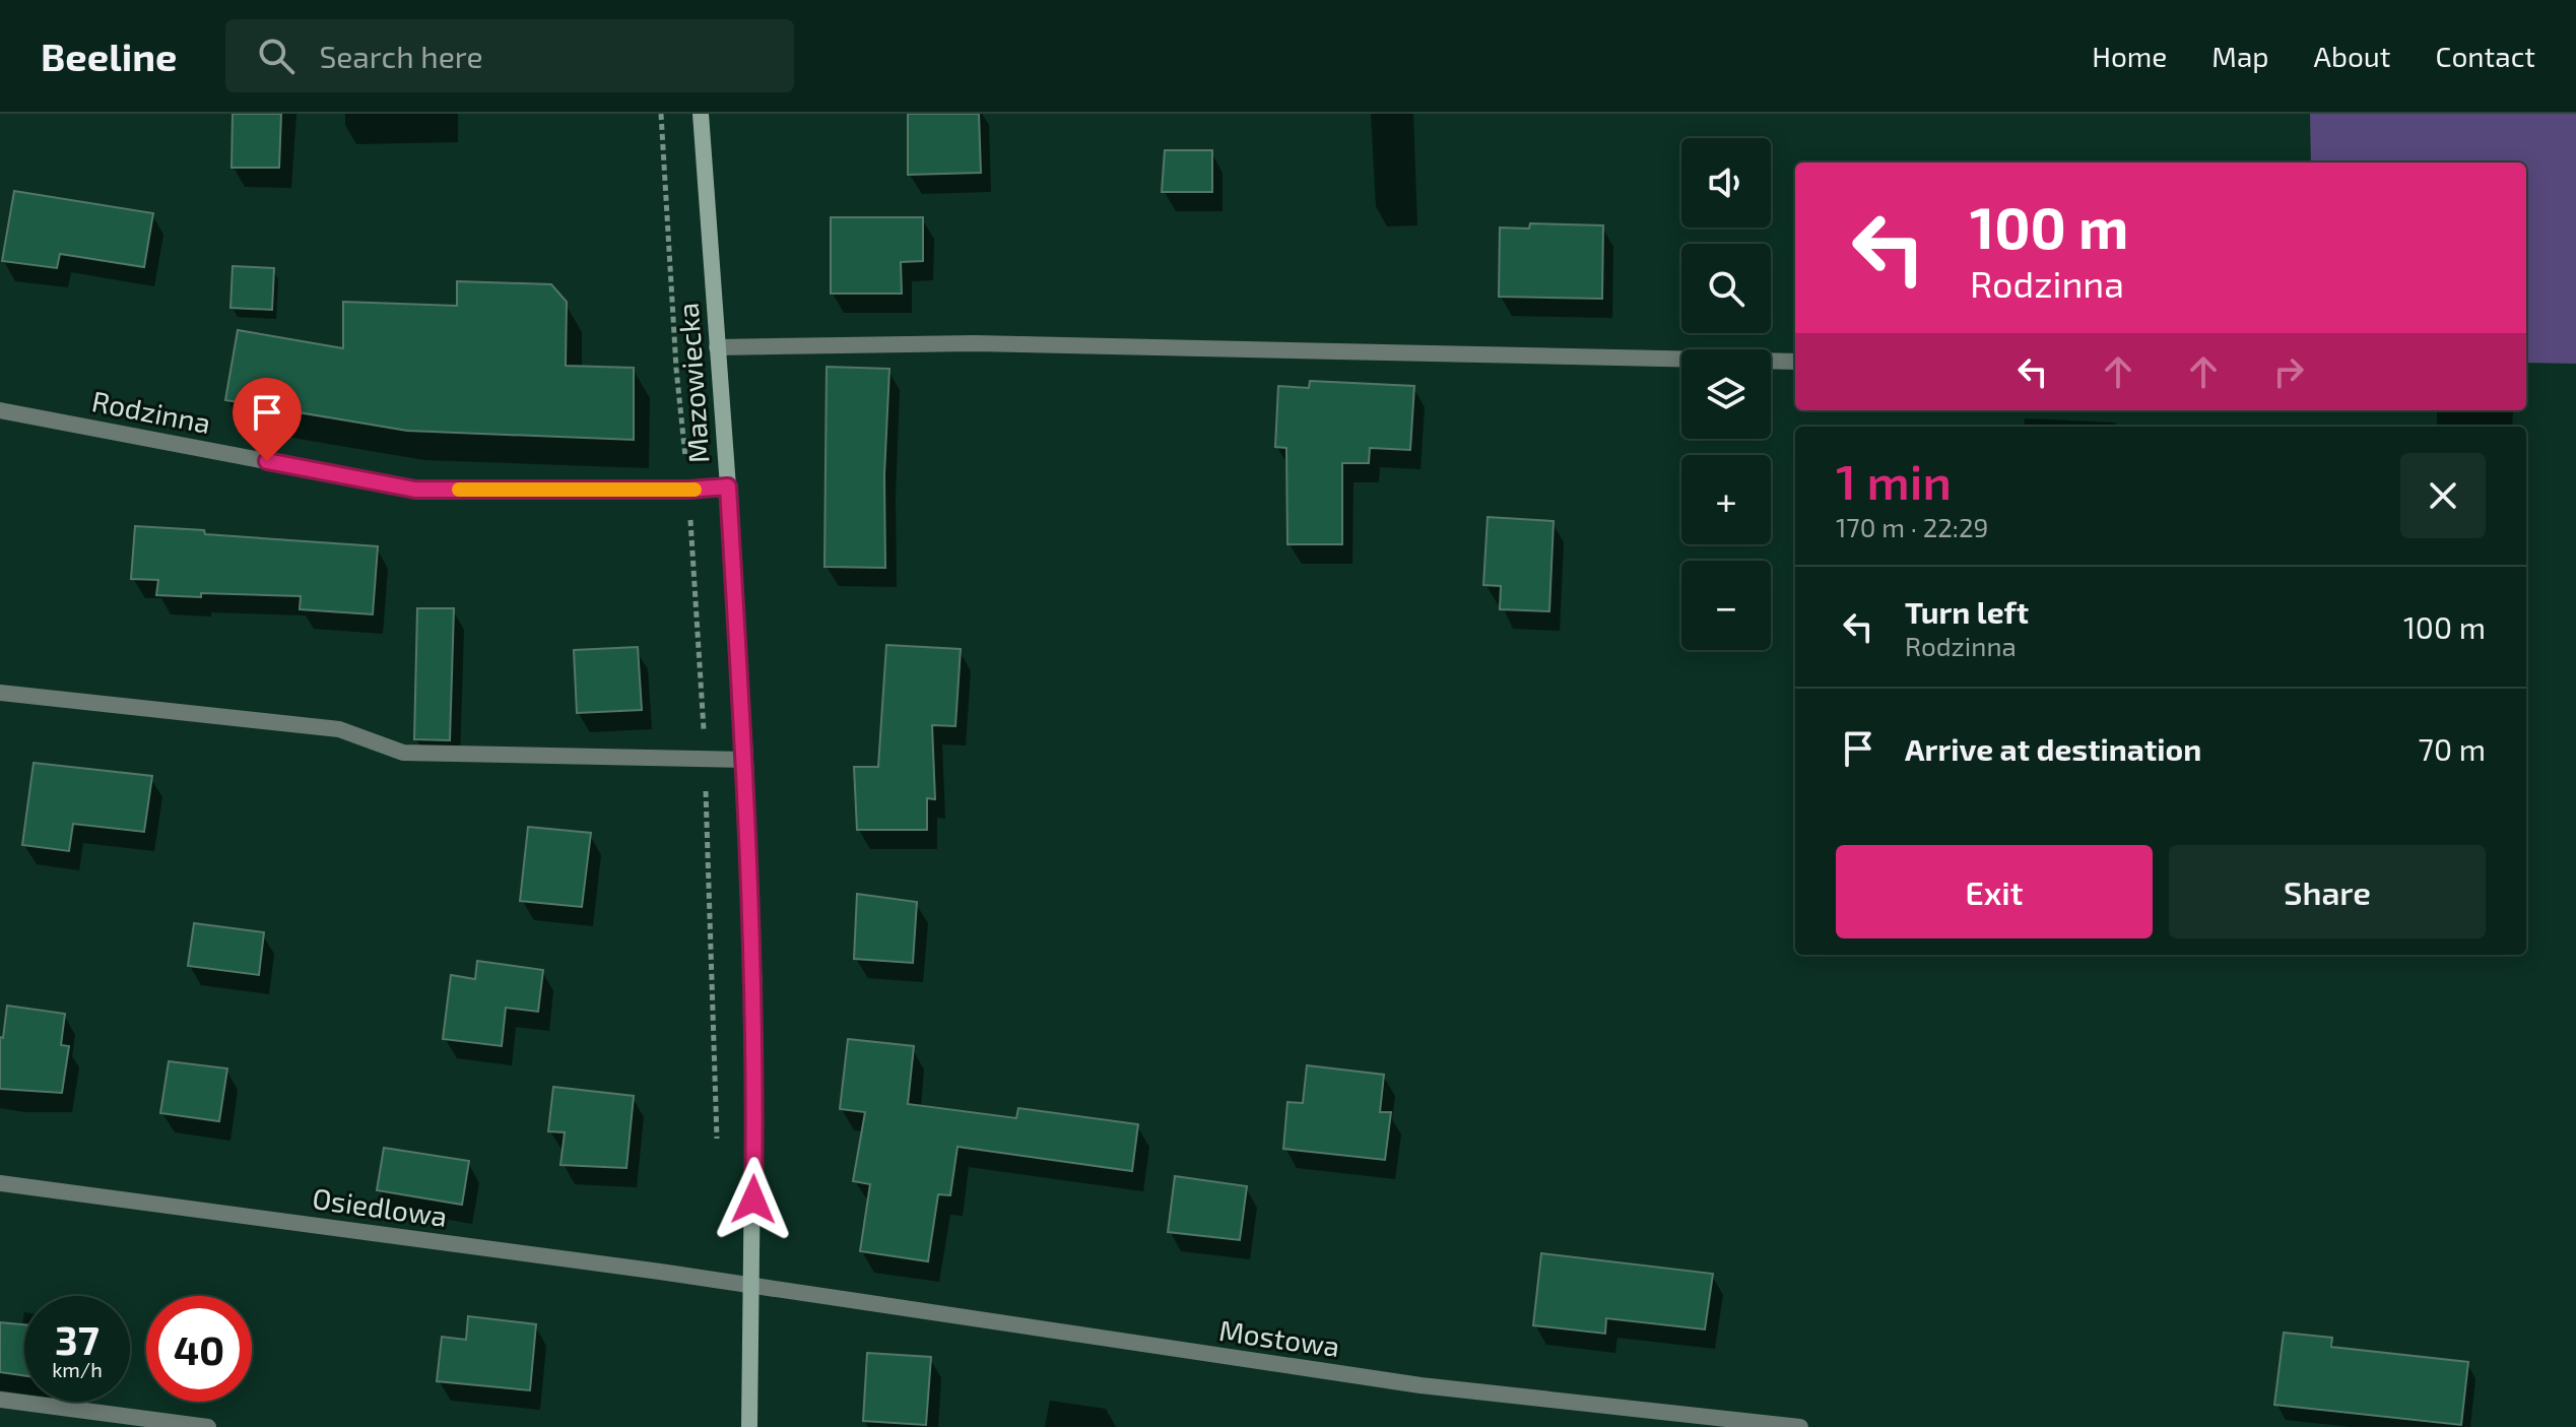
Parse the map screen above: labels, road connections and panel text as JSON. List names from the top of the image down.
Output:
{
  "streets": {
    "street": [
      "Mazowiecka",
      "Rodzinna",
      "Osiedlowa",
      "Mostowa"
    ]
  },
  "crossings": [
    ["Mazowiecka", "Rodzinna"],
    ["Mazowiecka", "Osiedlowa"],
    ["Mazowiecka", "Mostowa"],
    ["Osiedlowa", "Mostowa"]
  ],
  "page": {
    "header": "Beeline",
    "search": "Search here",
    "nav": [
      "Home",
      "Map",
      "About",
      "Contact"
    ],
    "map_buttons": ["+", "−"],
    "turn": ["100 m", "Rodzinna"],
    "heading": ["1 min", "170 m · 22:29"],
    "list": [
      {
        "name": "Turn left",
        "note": "Rodzinna",
        "value": "100 m"
      },
      {
        "name": "Arrive at destination",
        "value": "70 m"
      }
    ],
    "buttons": ["Exit", "Share"],
    "speed": "37 km/h",
    "limit": "40"
  }
}
